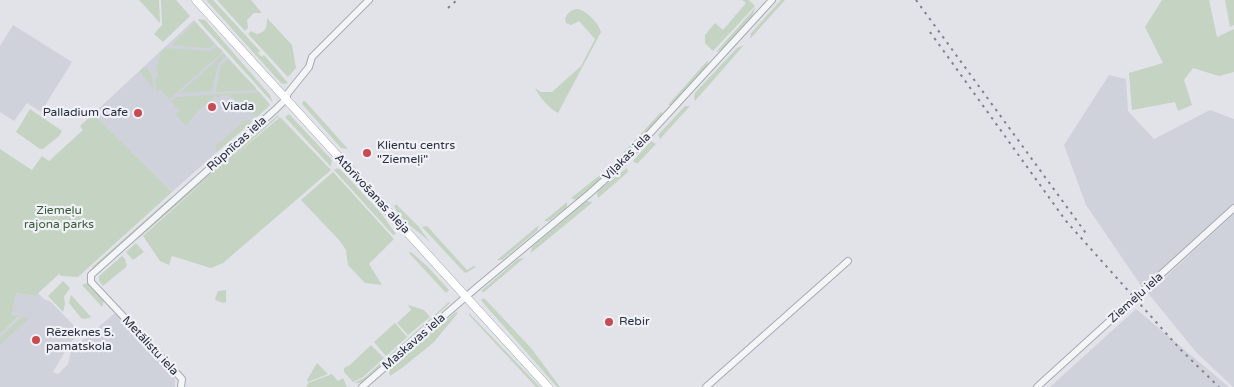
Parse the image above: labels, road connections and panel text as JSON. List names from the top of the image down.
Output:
{
  "streets": {
    "main road": ["Atbrīvošanas aleja"],
    "street": [
      "Rūpnīcas iela",
      "Viļakas iela",
      "Ziemeļu iela",
      "Maskavas iela",
      "Metālistu iela"
    ]
  },
  "crossings": [
    ["Rūpnīcas iela", "Atbrīvošanas aleja"],
    ["Rūpnīcas iela", "Metālistu iela"],
    ["Viļakas iela", "Atbrīvošanas aleja"],
    ["Viļakas iela", "Maskavas iela"],
    ["Atbrīvošanas aleja", "Maskavas iela"]
  ],
  "parks": ["Ziemeļu rajona parks"],
  "places": [
    "Viada",
    "Palladium Cafe",
    "Klientu centrs \"Ziemeļi\"",
    "Rebir",
    "Rēzeknes 5. pamatskola"
  ]
}
